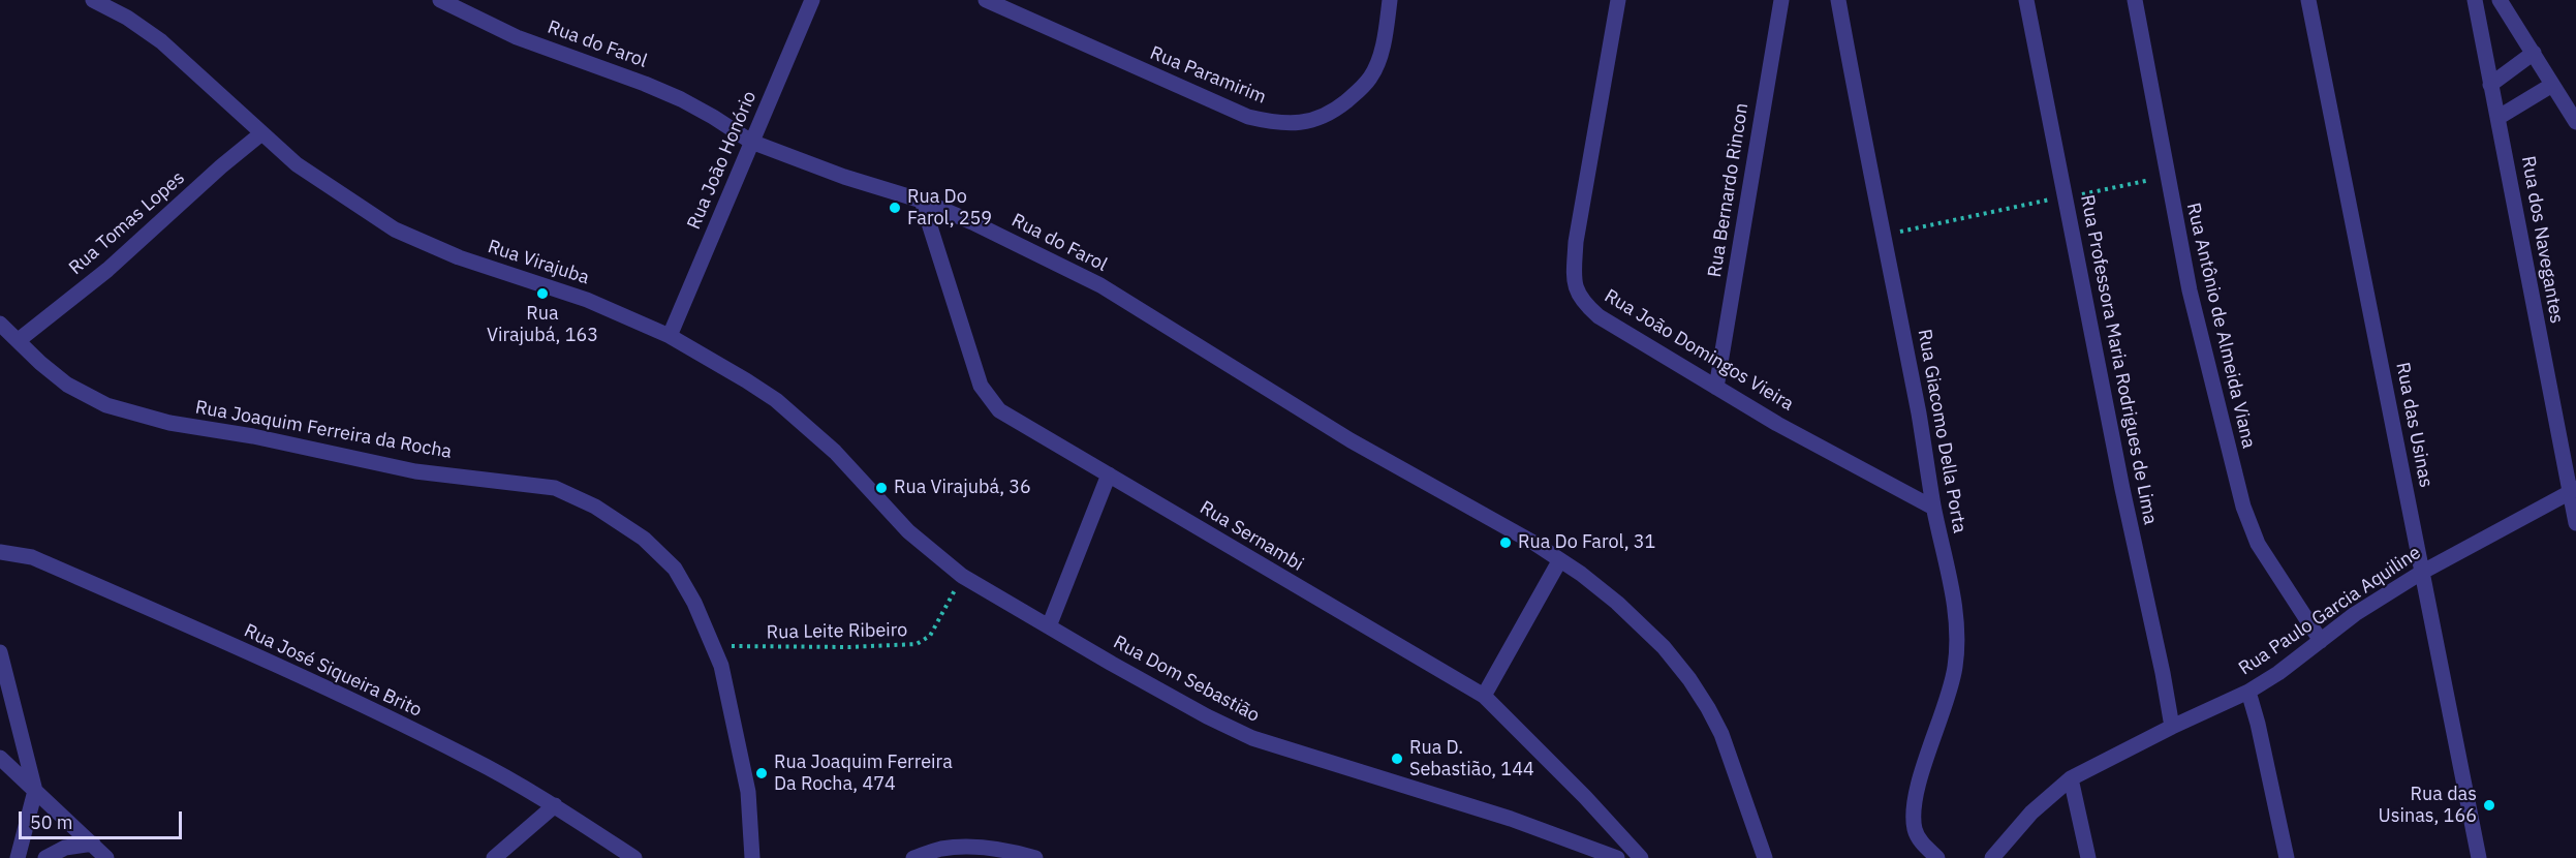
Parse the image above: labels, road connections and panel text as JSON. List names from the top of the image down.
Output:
{
  "streets": {
    "street": [
      "Rua do Farol",
      "Rua Paramirim",
      "Rua João Honório",
      "Rua Bernardo Rincon",
      "Rua Tomas Lopes",
      "Rua dos Navegantes",
      "Rua Virajuba",
      "Rua Antônio de Almeida Viana",
      "Rua João Domingos Vieira",
      "Rua Professora Maria Rodrigues de Lima",
      "Rua das Usinas",
      "Rua Joaquim Ferreira da Rocha",
      "Rua Giacomo Della Porta",
      "Rua Sernambi",
      "Rua Paulo Garcia Aquiline",
      "Rua José Siqueira Brito",
      "Rua Dom Sebastião"
    ],
    "path": ["Rua Leite Ribeiro"]
  },
  "crossings": [
    ["Rua do Farol", "Rua João Honório"],
    ["Rua do Farol", "Rua Sernambi"],
    ["Rua João Honório", "Rua Virajuba"],
    ["Rua Bernardo Rincon", "Rua João Domingos Vieira"],
    ["Rua Tomas Lopes", "Rua Virajuba"],
    ["Rua Tomas Lopes", "Rua Joaquim Ferreira da Rocha"],
    ["Rua dos Navegantes", "Rua Paulo Garcia Aquiline"],
    ["Rua Virajuba", "Rua Leite Ribeiro"],
    ["Rua Virajuba", "Rua Dom Sebastião"],
    ["Rua Antônio de Almeida Viana", "Rua Paulo Garcia Aquiline"],
    ["Rua João Domingos Vieira", "Rua Giacomo Della Porta"],
    ["Rua Professora Maria Rodrigues de Lima", "Rua Paulo Garcia Aquiline"],
    ["Rua das Usinas", "Rua Paulo Garcia Aquiline"],
    ["Rua Joaquim Ferreira da Rocha", "Rua Leite Ribeiro"],
    ["Rua Leite Ribeiro", "Rua Dom Sebastião"]
  ],
  "places": [
    "Rua Do Farol, 259",
    "Rua Virajubá, 163",
    "Rua Virajubá, 36",
    "Rua Do Farol, 31",
    "Rua D. Sebastião, 144",
    "Rua Joaquim Ferreira Da Rocha, 474",
    "Rua das Usinas, 166"
  ],
  "scale_bar": "50 m"
}
